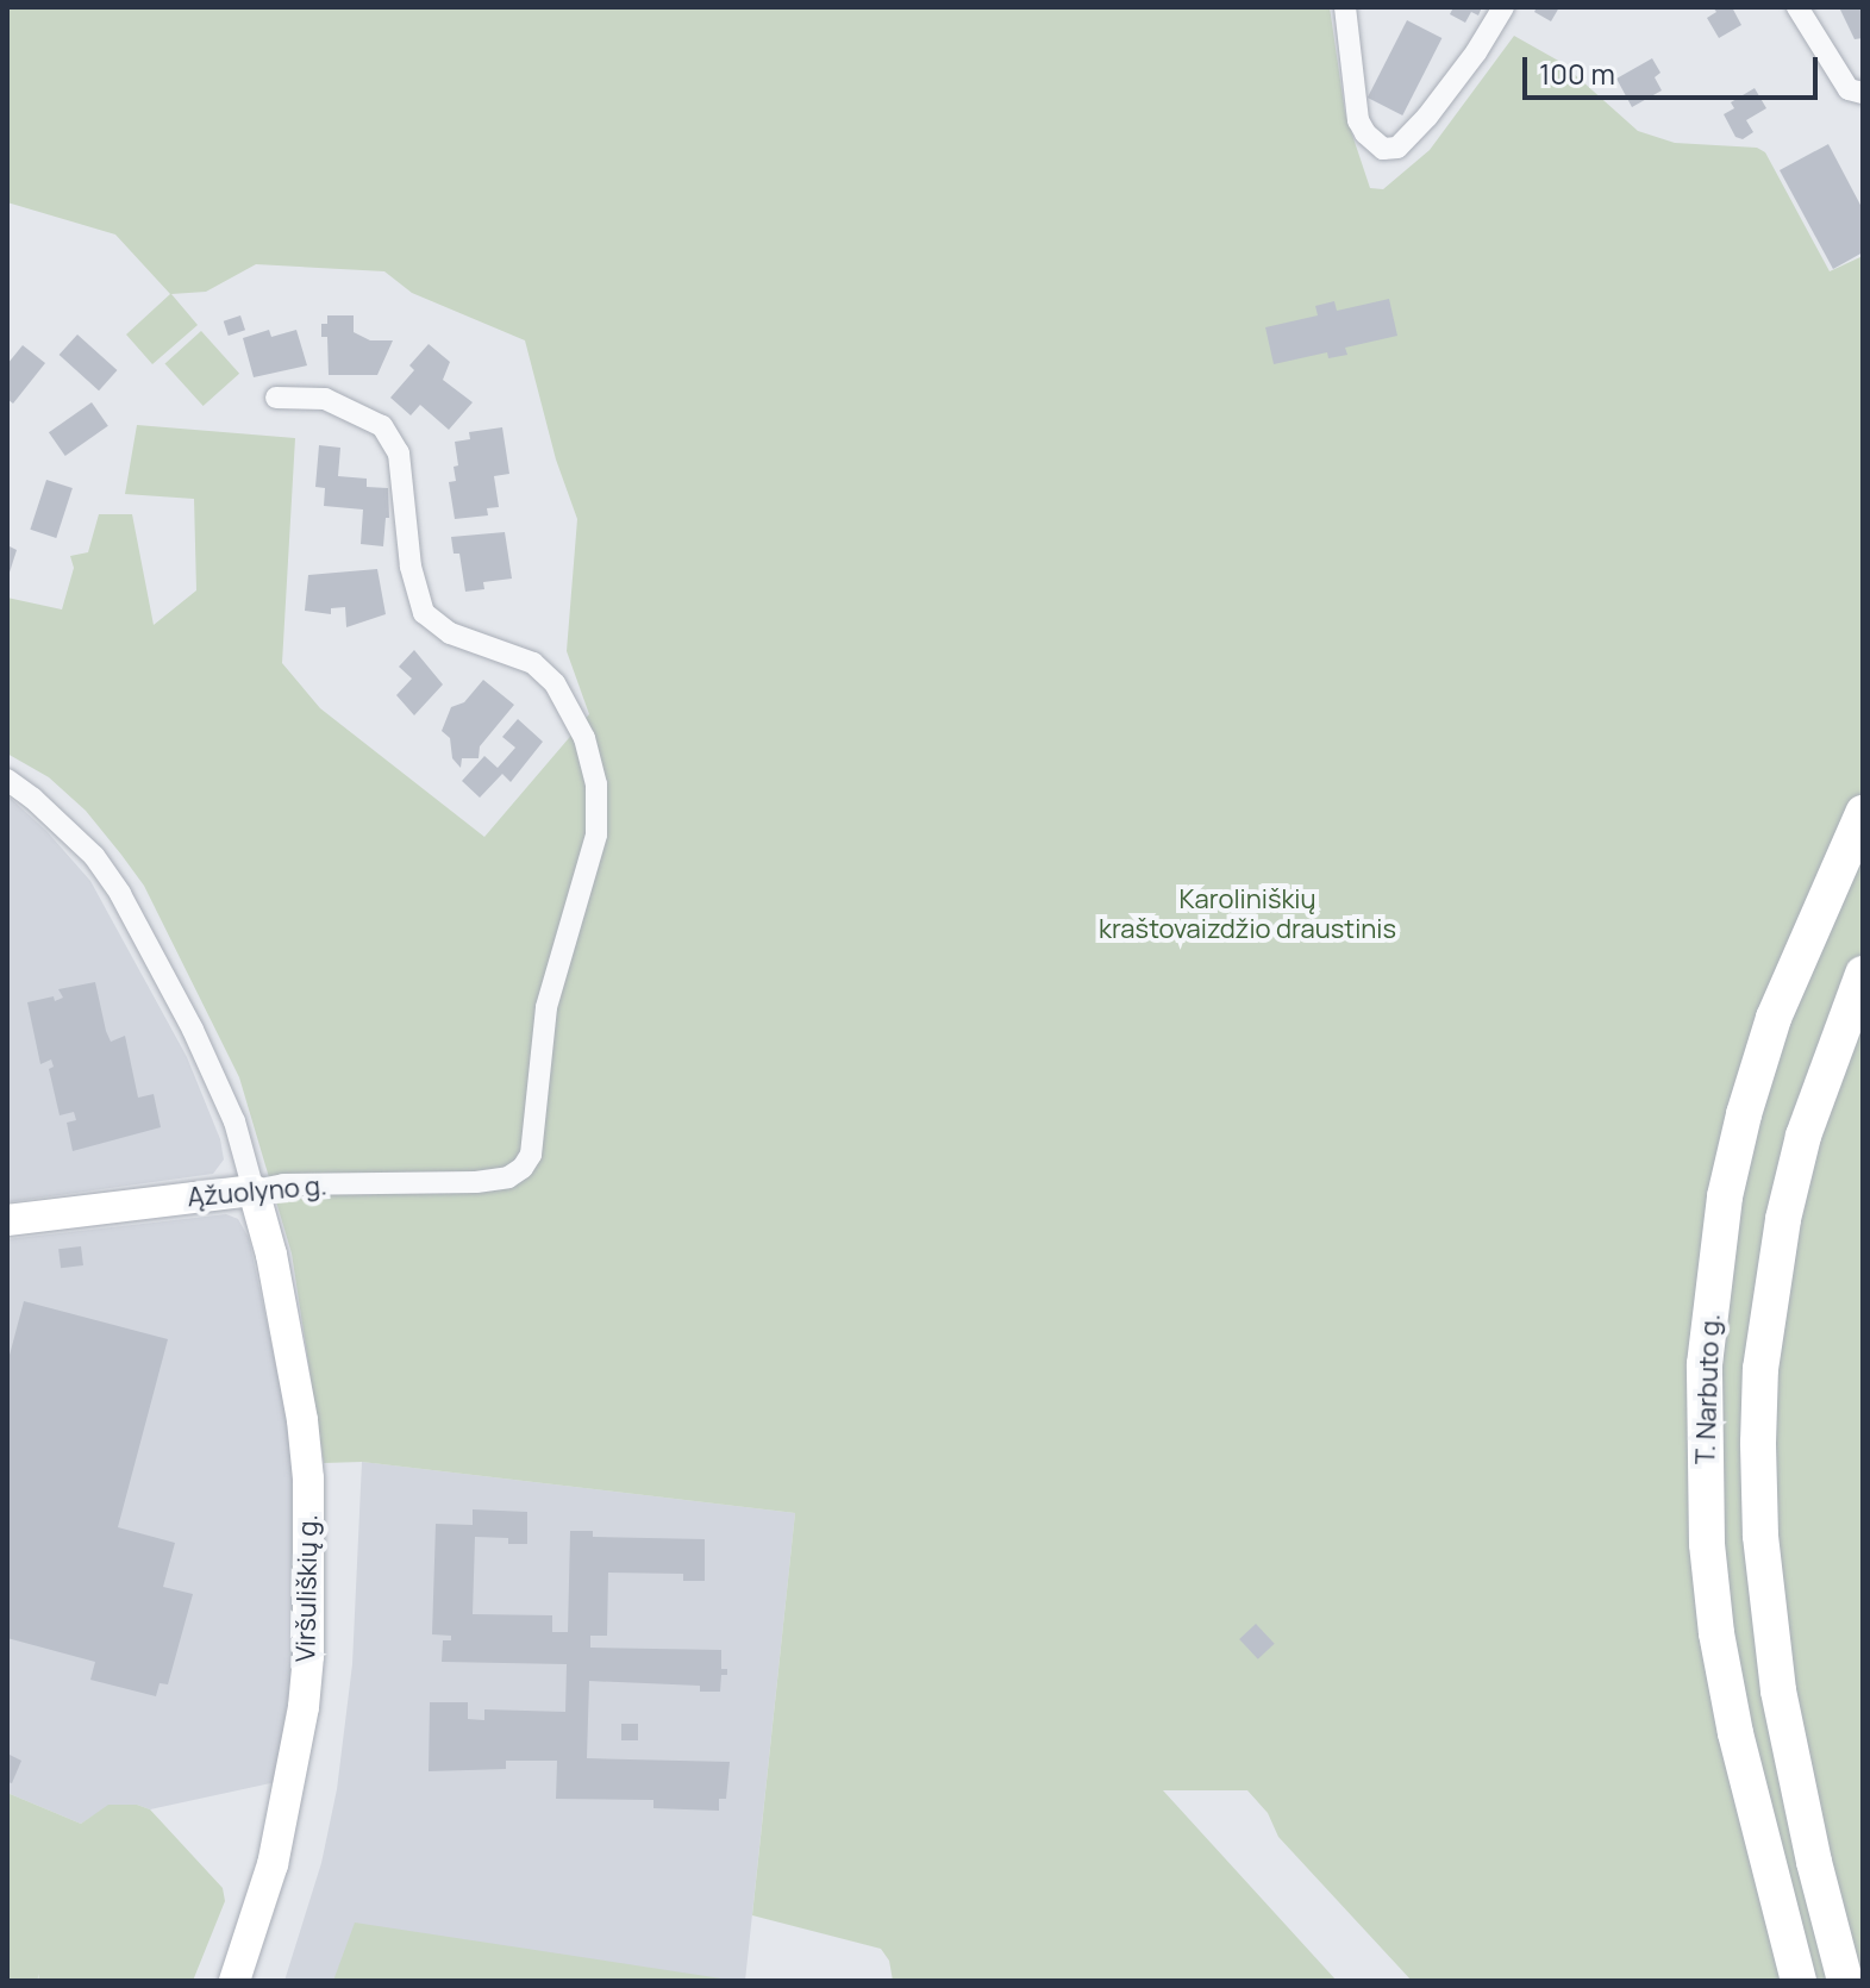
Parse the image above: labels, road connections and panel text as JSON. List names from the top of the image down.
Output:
{
  "streets": {
    "main road": ["Ąžuolyno g.", "T. Narbuto g.", "Viršuliškių g."]
  },
  "crossings": [
    ["Ąžuolyno g.", "Viršuliškių g."]
  ],
  "parks": ["Karoliniškių kraštovaizdžio draustinis"],
  "scale_bar": "100 m"
}
